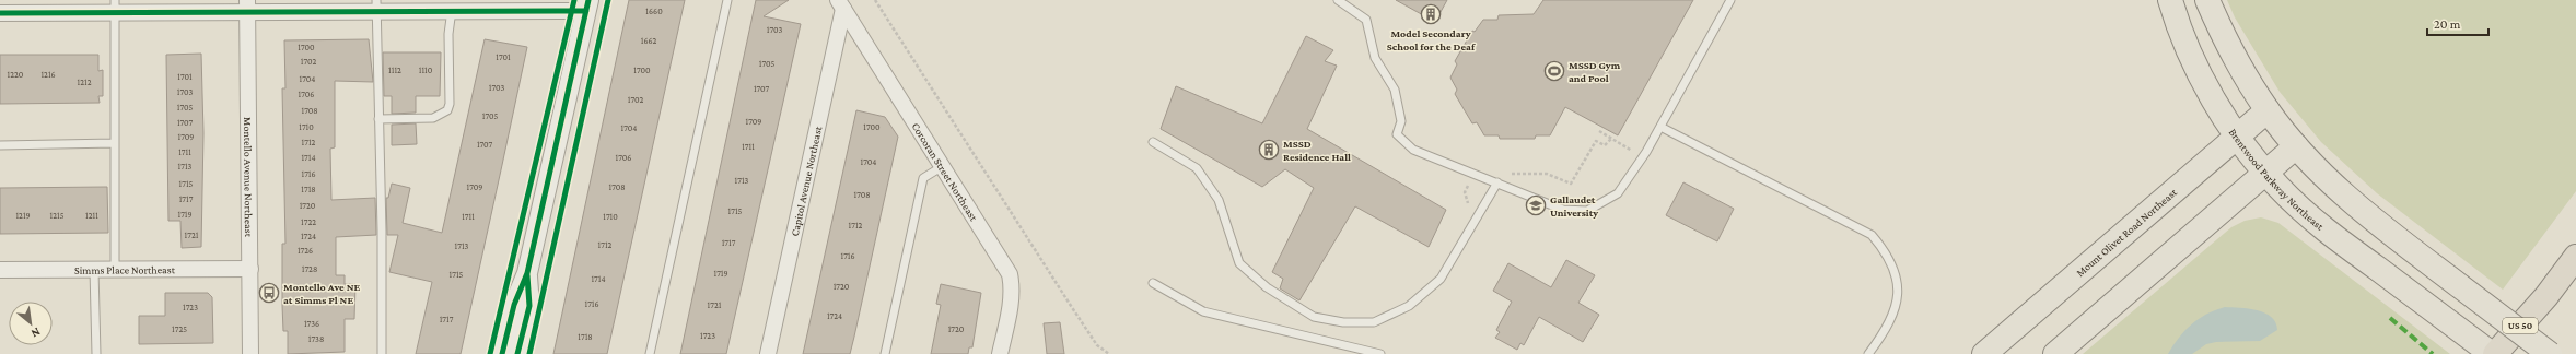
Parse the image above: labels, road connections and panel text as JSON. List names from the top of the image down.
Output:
{
  "streets": {
    "highway": ["US 50"],
    "main road": ["Brentwood Parkway Northeast", "Mount Olivet Road Northeast"],
    "street": [
      "Corcoran Street Northeast",
      "Montello Avenue Northeast",
      "Capitol Avenue Northeast",
      "Simms Place Northeast"
    ]
  },
  "crossings": [
    ["Corcoran Street Northeast", "Capitol Avenue Northeast"],
    ["Montello Avenue Northeast", "Simms Place Northeast"],
    ["Brentwood Parkway Northeast", "Mount Olivet Road Northeast"],
    ["Brentwood Parkway Northeast", "US 50"]
  ],
  "places": {
    "building": ["Model Secondary School for the Deaf", "MSSD Residence Hall"],
    "sports": ["MSSD Gym and Pool"],
    "school or university": ["Gallaudet University"],
    "bus stop": ["Montello Ave NE at Simms Pl NE"]
  },
  "house_numbers": [
    "1660",
    "1703",
    "1662",
    "1700",
    "1701",
    "1702",
    "1705",
    "1112",
    "1110",
    "1700",
    "1220",
    "1216",
    "1701",
    "1704",
    "1212",
    "1703",
    "1707",
    "1703",
    "1706",
    "1702",
    "1705",
    "1708",
    "1705",
    "1709",
    "1707",
    "1710",
    "1700",
    "1704",
    "1709",
    "1712",
    "1707",
    "1711",
    "1711",
    "1714",
    "1706",
    "1704",
    "1713",
    "1716",
    "1713",
    "1715",
    "1709",
    "1708",
    "1718",
    "1708",
    "1717",
    "1720",
    "1715",
    "1719",
    "1219",
    "1215",
    "1211",
    "1711",
    "1710",
    "1722",
    "1712",
    "1721",
    "1724",
    "1717",
    "1712",
    "1713",
    "1726",
    "1716",
    "1728",
    "1719",
    "1715",
    "1714",
    "1720",
    "1716",
    "1721",
    "1723",
    "1724",
    "1717",
    "1736",
    "1725",
    "1720",
    "1723",
    "1718",
    "1738"
  ],
  "scale_bar": "20 m",
  "north": "bottom right"
}
